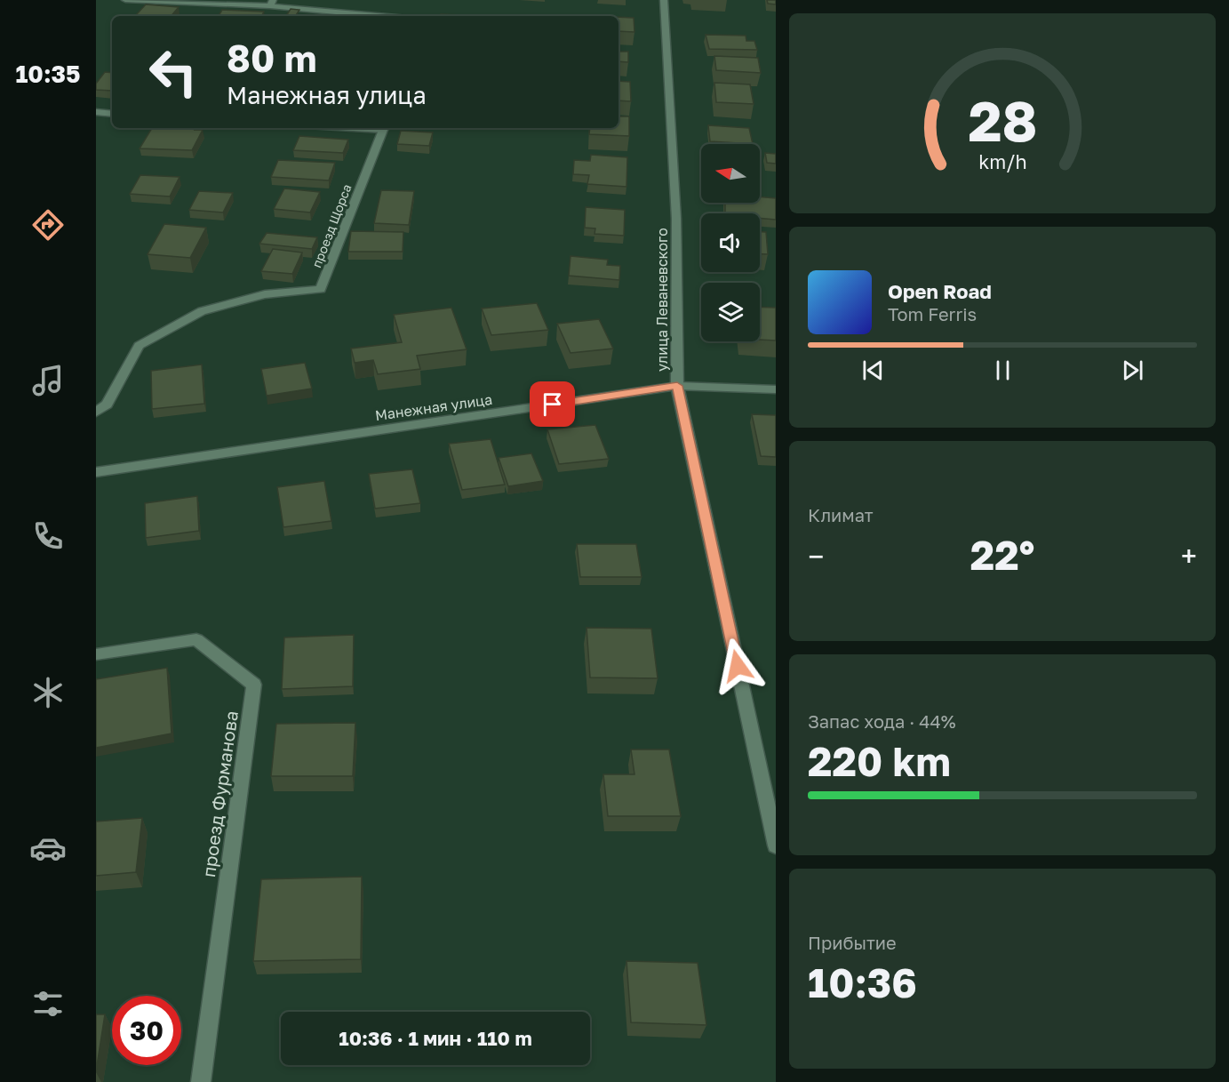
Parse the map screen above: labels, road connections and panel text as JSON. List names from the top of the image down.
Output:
{
  "streets": {
    "street": [
      "проезд Щорса",
      "улица Леваневского",
      "Манежная улица",
      "проезд Фурманова"
    ]
  },
  "crossings": [
    ["улица Леваневского", "Манежная улица"]
  ],
  "north": "left",
  "page": {
    "tabs": "10:35",
    "turn": ["80 m", "Манежная улица"],
    "song": ["Open Road", "Tom Ferris"],
    "tile": [
      "Климат",
      ["Запас хода · 44%", "220 km"],
      ["Прибытие", "10:36"]
    ],
    "heat": ["−", "22°", "+"],
    "limit": "30",
    "trip": "10:36 · 1 мин · 110 m",
    "gauge": ["28", "km/h"]
  }
}
